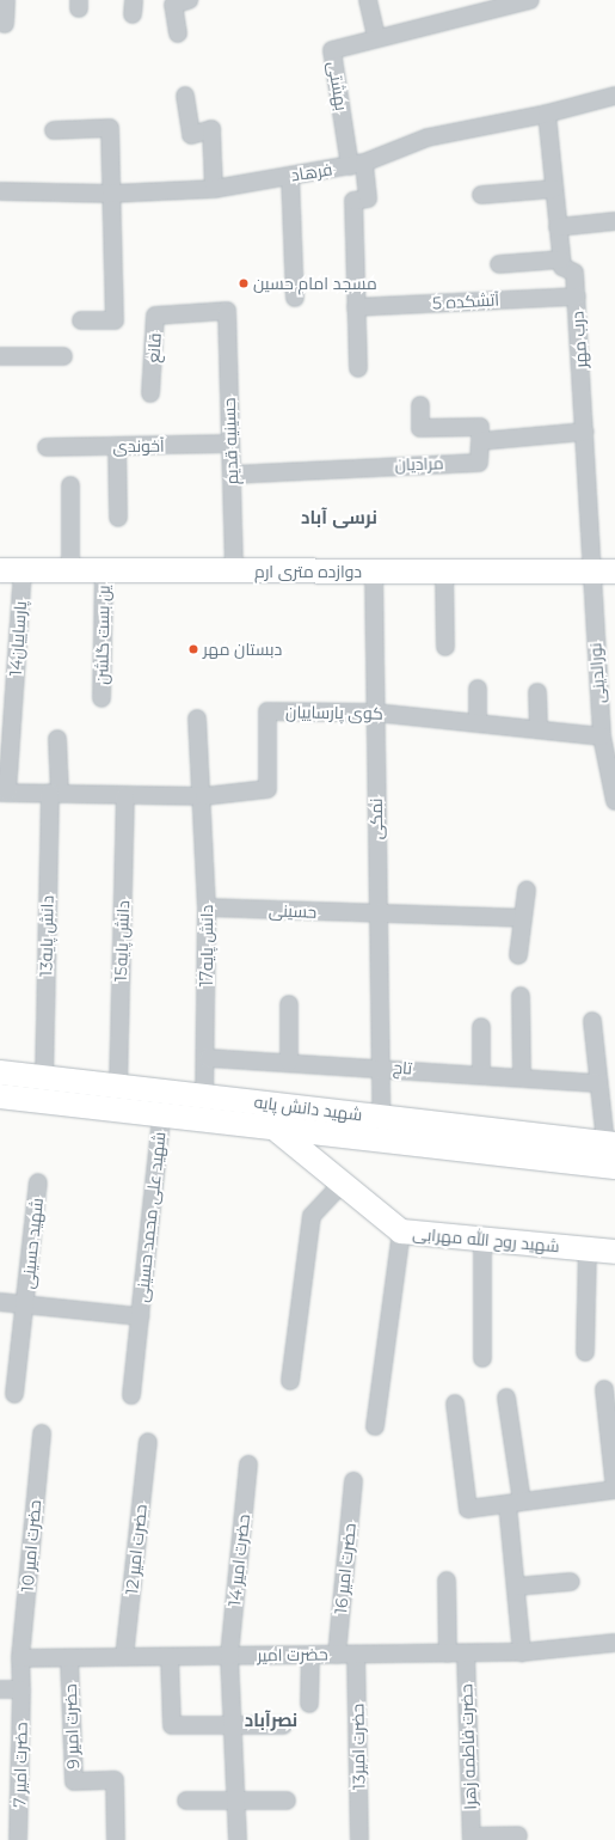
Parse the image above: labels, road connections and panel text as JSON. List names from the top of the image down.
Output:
{
  "streets": {
    "street": [
      "بهشتی",
      "فرهاد",
      "آتشکده 5",
      "درب مهر",
      "قانع",
      "حسینیه قدیم",
      "آخوندی",
      "مرادیان",
      "دوازده متری ارم",
      "ین بست گلشن",
      "پارساییان14",
      "نورالدینی",
      "کوی پارساییان",
      "نمکی",
      "حسینی",
      "دانش پایه13",
      "دانش پایه15",
      "دانش پایه17",
      "تاچ",
      "شهید دانش پایه",
      "شهید علی محمد حسینی",
      "شهید روح الله مهرابی",
      "شهید حسینی",
      "حضرت امیر 10",
      "حضرت امیر 12",
      "حضرت امیر 14",
      "حضرت امیر 16",
      "حضرت امیر",
      "حضرت امیر 9",
      "حضرت امیر13",
      "حضرت فاطمه زهرا",
      "حضرت امیر 7"
    ]
  },
  "crossings": [
    ["بهشتی", "فرهاد"],
    ["آتشکده 5", "درب مهر"],
    ["درب مهر", "دوازده متری ارم"],
    ["درب مهر", "نورالدینی"],
    ["قانع", "حسینیه قدیم"],
    ["حسینیه قدیم", "آخوندی"],
    ["حسینیه قدیم", "مرادیان"],
    ["حسینیه قدیم", "دوازده متری ارم"],
    ["دوازده متری ارم", "ین بست گلشن"],
    ["دوازده متری ارم", "پارساییان14"],
    ["دوازده متری ارم", "نورالدینی"],
    ["دوازده متری ارم", "نمکی"],
    ["پارساییان14", "کوی پارساییان"],
    ["نورالدینی", "کوی پارساییان"],
    ["کوی پارساییان", "نمکی"],
    ["کوی پارساییان", "دانش پایه13"],
    ["کوی پارساییان", "دانش پایه15"],
    ["کوی پارساییان", "دانش پایه17"],
    ["نمکی", "حسینی"],
    ["نمکی", "تاچ"],
    ["نمکی", "شهید دانش پایه"],
    ["حسینی", "دانش پایه17"],
    ["دانش پایه13", "شهید دانش پایه"],
    ["دانش پایه15", "شهید دانش پایه"],
    ["دانش پایه17", "تاچ"],
    ["دانش پایه17", "شهید دانش پایه"],
    ["شهید دانش پایه", "شهید علی محمد حسینی"],
    ["شهید دانش پایه", "شهید روح الله مهرابی"],
    ["شهید علی محمد حسینی", "شهید حسینی"],
    ["حضرت امیر 10", "حضرت امیر"],
    ["حضرت امیر 12", "حضرت امیر"],
    ["حضرت امیر 14", "حضرت امیر"],
    ["حضرت امیر 16", "حضرت امیر"],
    ["حضرت امیر", "حضرت امیر 9"],
    ["حضرت امیر", "حضرت امیر13"],
    ["حضرت امیر", "حضرت فاطمه زهرا"]
  ],
  "districts": ["نرسی آباد", "نصرآباد"],
  "places": ["مسجد امام حسین", "دبستان مهر"]
}
